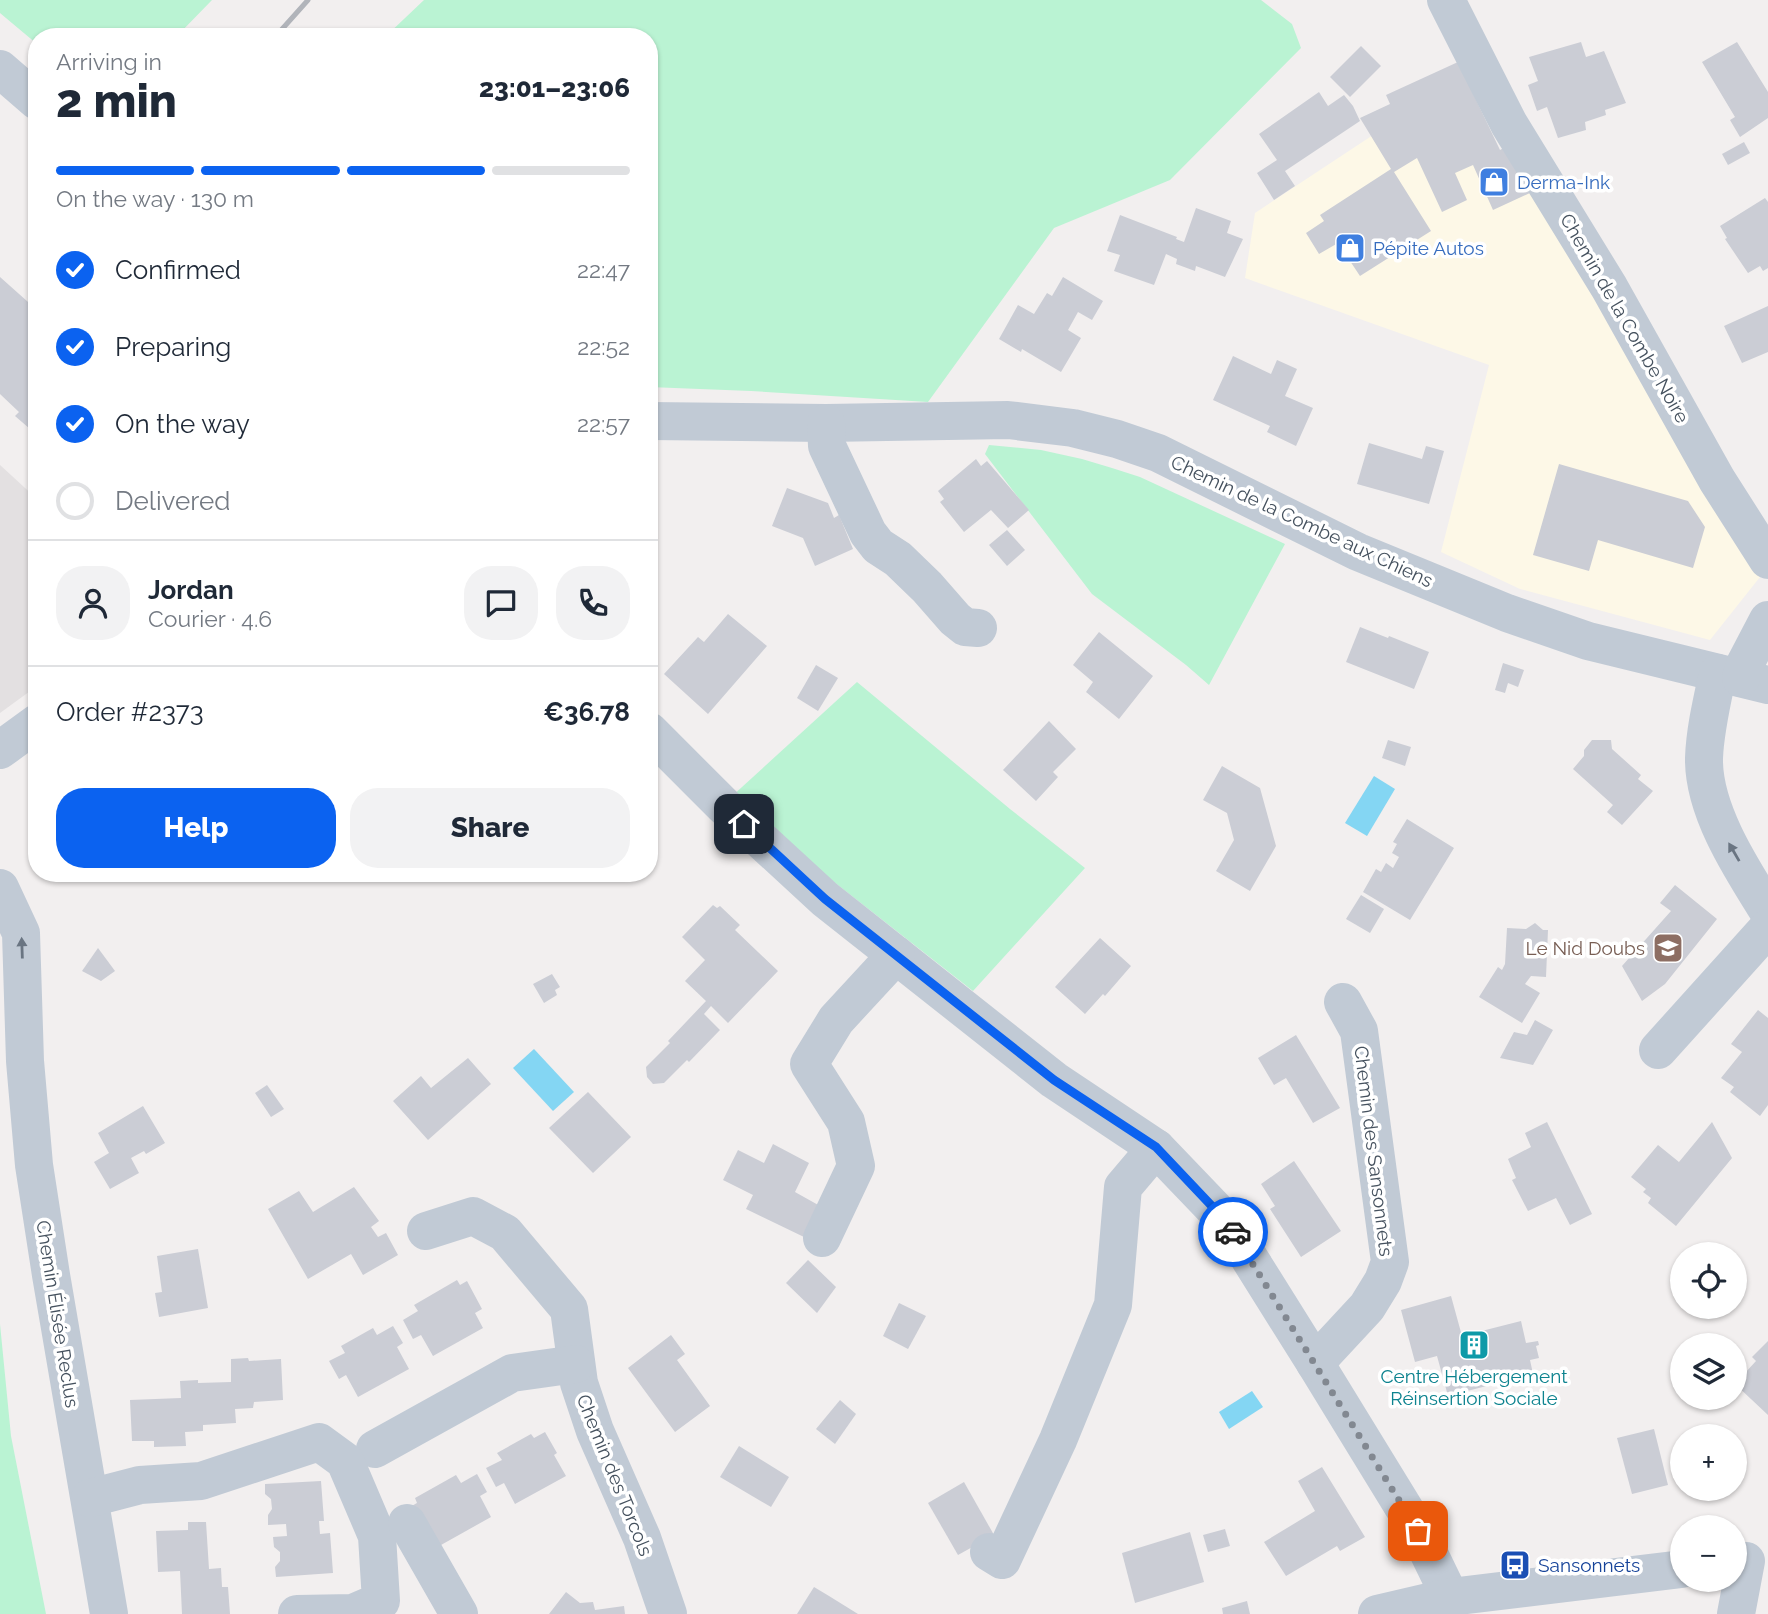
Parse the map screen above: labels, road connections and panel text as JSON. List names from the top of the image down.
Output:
{
  "streets": {
    "street": [
      "Chemin de la Combe Noire",
      "Chemin de la Combe aux Chiens",
      "Chemin des Sansonnets",
      "Chemin Élisée Reclus",
      "Chemin des Torcols"
    ]
  },
  "places": {
    "shop": ["Derma-Ink", "Pépite Autos"],
    "school or university": ["Le Nid Doubs"],
    "building": ["Centre Hébergement Réinsertion Sociale"],
    "bus stop": ["Sansonnets"]
  },
  "page": {
    "heading": ["2 min", "Arriving in", "23:01–23:06"],
    "panel": [
      "Jordan",
      "Courier · 4.6",
      "Order #2373",
      "€36.78"
    ],
    "bar": "On the way · 130 m",
    "list": [
      ["Confirmed", "22:47"],
      ["Preparing", "22:52"],
      ["On the way", "22:57"],
      "Delivered"
    ],
    "buttons": ["Help", "Share"],
    "map_buttons": ["+", "−"]
  }
}
